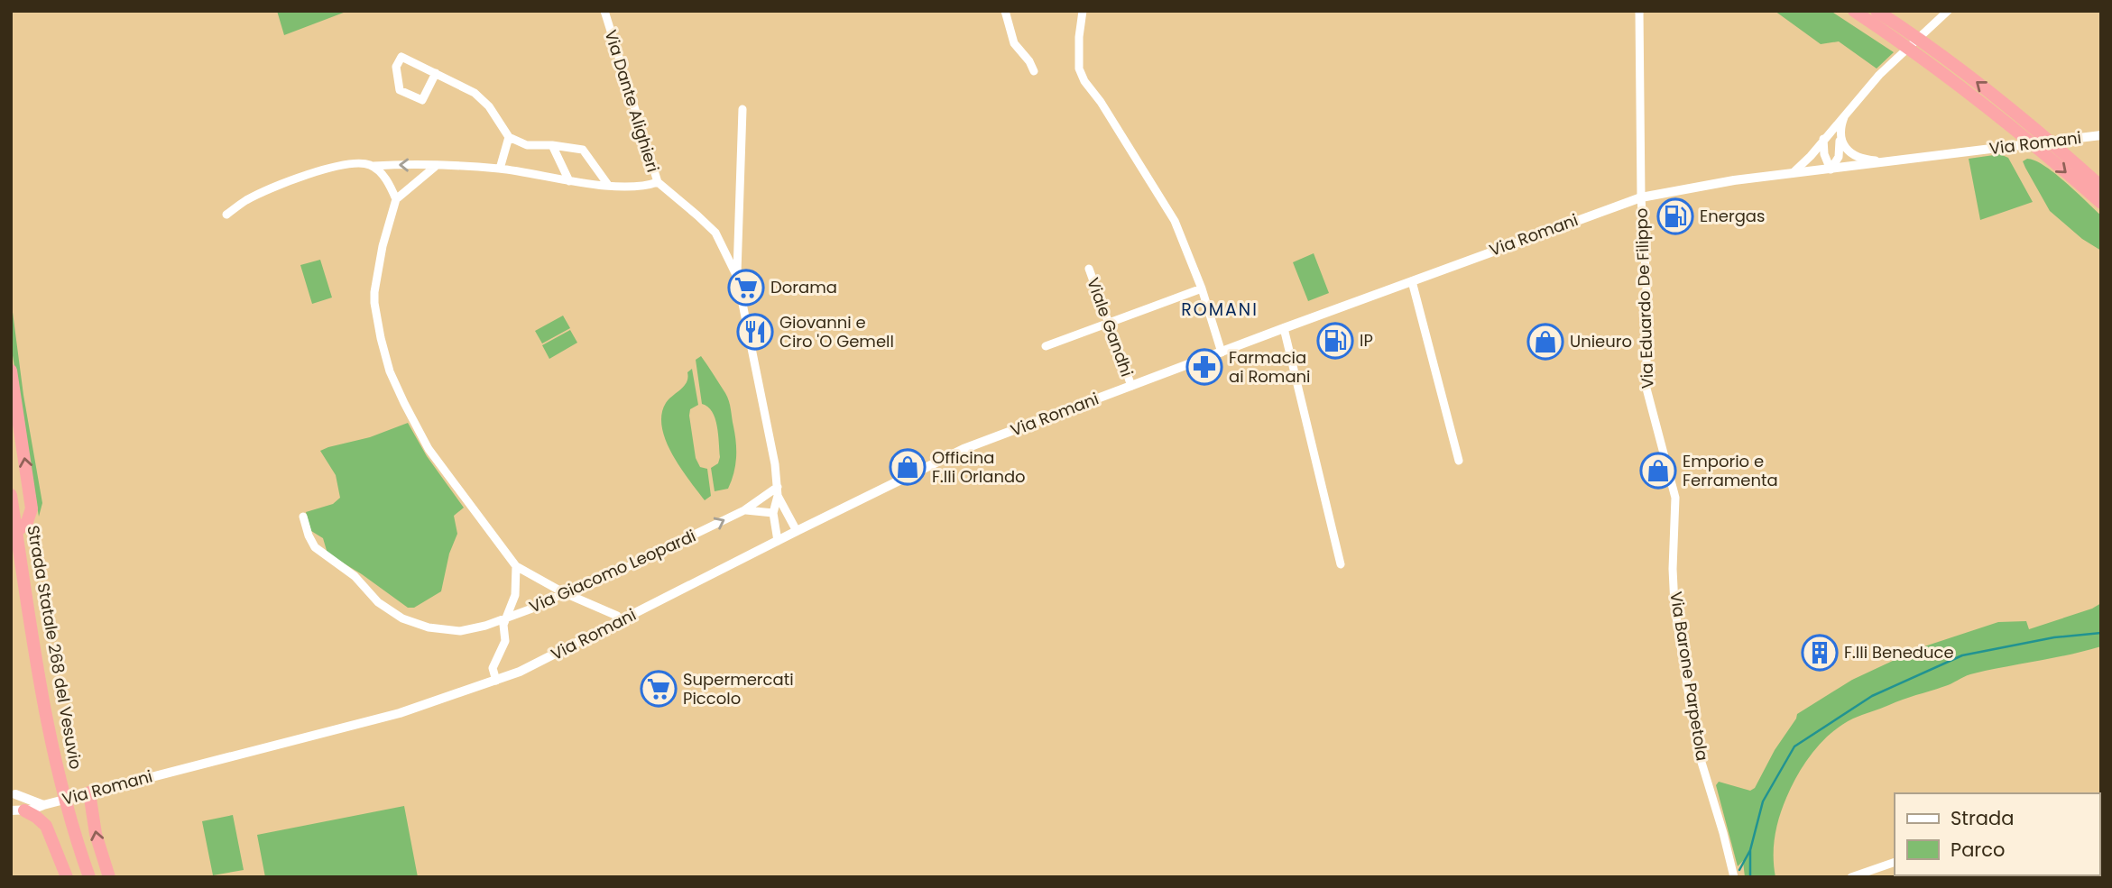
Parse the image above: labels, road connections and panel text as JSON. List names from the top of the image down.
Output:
{
  "streets": {
    "highway": ["Strada Statale 268 del Vesuvio"],
    "street": [
      "Via Dante Alighieri",
      "Via Romani",
      "Via Eduardo De Filippo",
      "Viale Gandhi",
      "Via Giacomo Leopardi",
      "Via Barone Parpetola"
    ]
  },
  "crossings": [
    ["Via Dante Alighieri", "Via Romani"],
    ["Via Dante Alighieri", "Via Giacomo Leopardi"],
    ["Via Romani", "Via Eduardo De Filippo"],
    ["Via Romani", "Viale Gandhi"],
    ["Via Eduardo De Filippo", "Via Barone Parpetola"]
  ],
  "one_way": ["Via Giacomo Leopardi"],
  "districts": ["ROMANI"],
  "places": {
    "fuel station": ["Energas", "IP"],
    "supermarket": ["Dorama", "Supermercati Piccolo"],
    "restaurant": ["Giovanni e Ciro 'O Gemell"],
    "shop": ["Unieuro", "Officina F.lli Orlando", "Emporio e Ferramenta"],
    "pharmacy": ["Farmacia ai Romani"],
    "building": ["F.lli Beneduce"]
  },
  "legend": ["Strada", "Parco"]
}
